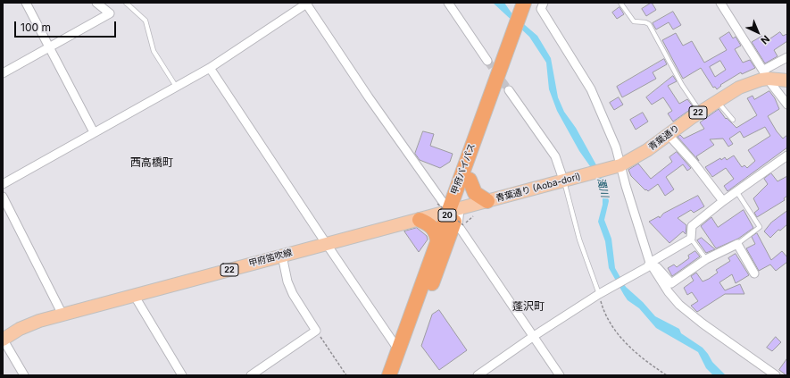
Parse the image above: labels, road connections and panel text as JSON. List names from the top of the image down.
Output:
{
  "streets": {
    "highway": ["甲府バイパス", "20"],
    "main road": [
      "22",
      "青葉通り",
      "青葉通り (Aoba-dori)",
      "甲府笛吹線"
    ]
  },
  "crossings": [
    ["青葉通り", "青葉通り (Aoba-dori)"],
    ["甲府バイパス", "青葉通り (Aoba-dori)"],
    ["甲府バイパス", "甲府笛吹線"],
    ["青葉通り (Aoba-dori)", "甲府笛吹線"]
  ],
  "districts": ["西高橋町", "蓬沢町"],
  "water": ["濁川"],
  "scale_bar": "100 m",
  "north": "bottom right"
}
